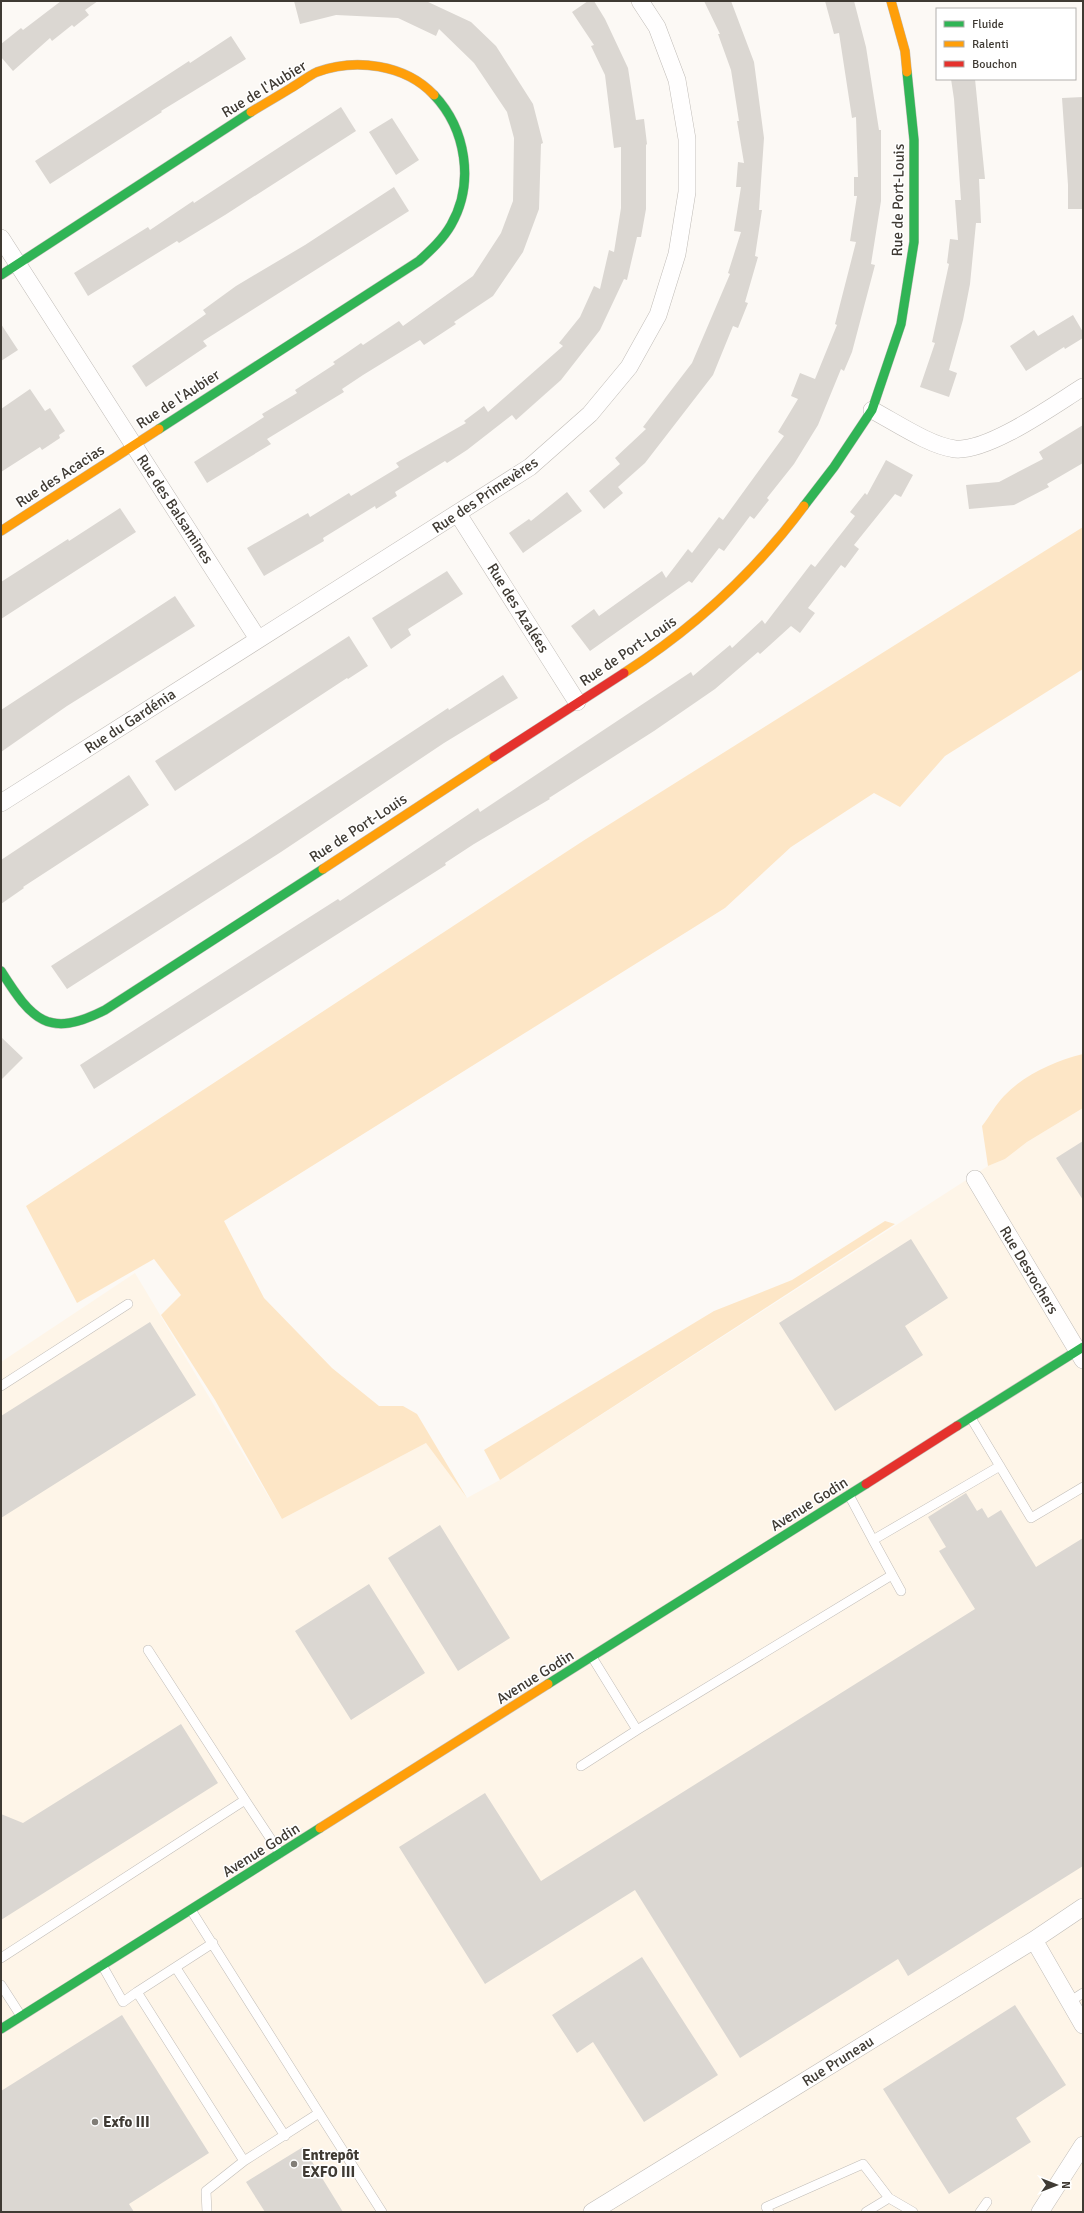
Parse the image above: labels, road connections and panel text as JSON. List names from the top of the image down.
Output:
{
  "streets": {
    "street": [
      "Rue de l'Aubier",
      "Rue de Port-Louis",
      "Rue des Acacias",
      "Rue des Primevères",
      "Rue des Balsamines",
      "Rue des Azalées",
      "Rue du Gardénia",
      "Rue Desrochers",
      "Avenue Godin",
      "Rue Pruneau"
    ]
  },
  "crossings": [
    ["Rue de l'Aubier", "Rue des Acacias"],
    ["Rue de l'Aubier", "Rue des Balsamines"],
    ["Rue de Port-Louis", "Rue des Azalées"],
    ["Rue des Acacias", "Rue des Balsamines"],
    ["Rue des Primevères", "Rue des Balsamines"],
    ["Rue des Primevères", "Rue des Azalées"],
    ["Rue des Primevères", "Rue du Gardénia"],
    ["Rue des Balsamines", "Rue du Gardénia"],
    ["Rue Desrochers", "Avenue Godin"]
  ],
  "places": ["Exfo III", "Entrepôt EXFO III"],
  "legend": ["Fluide", "Ralenti", "Bouchon"],
  "north": "right"
}
